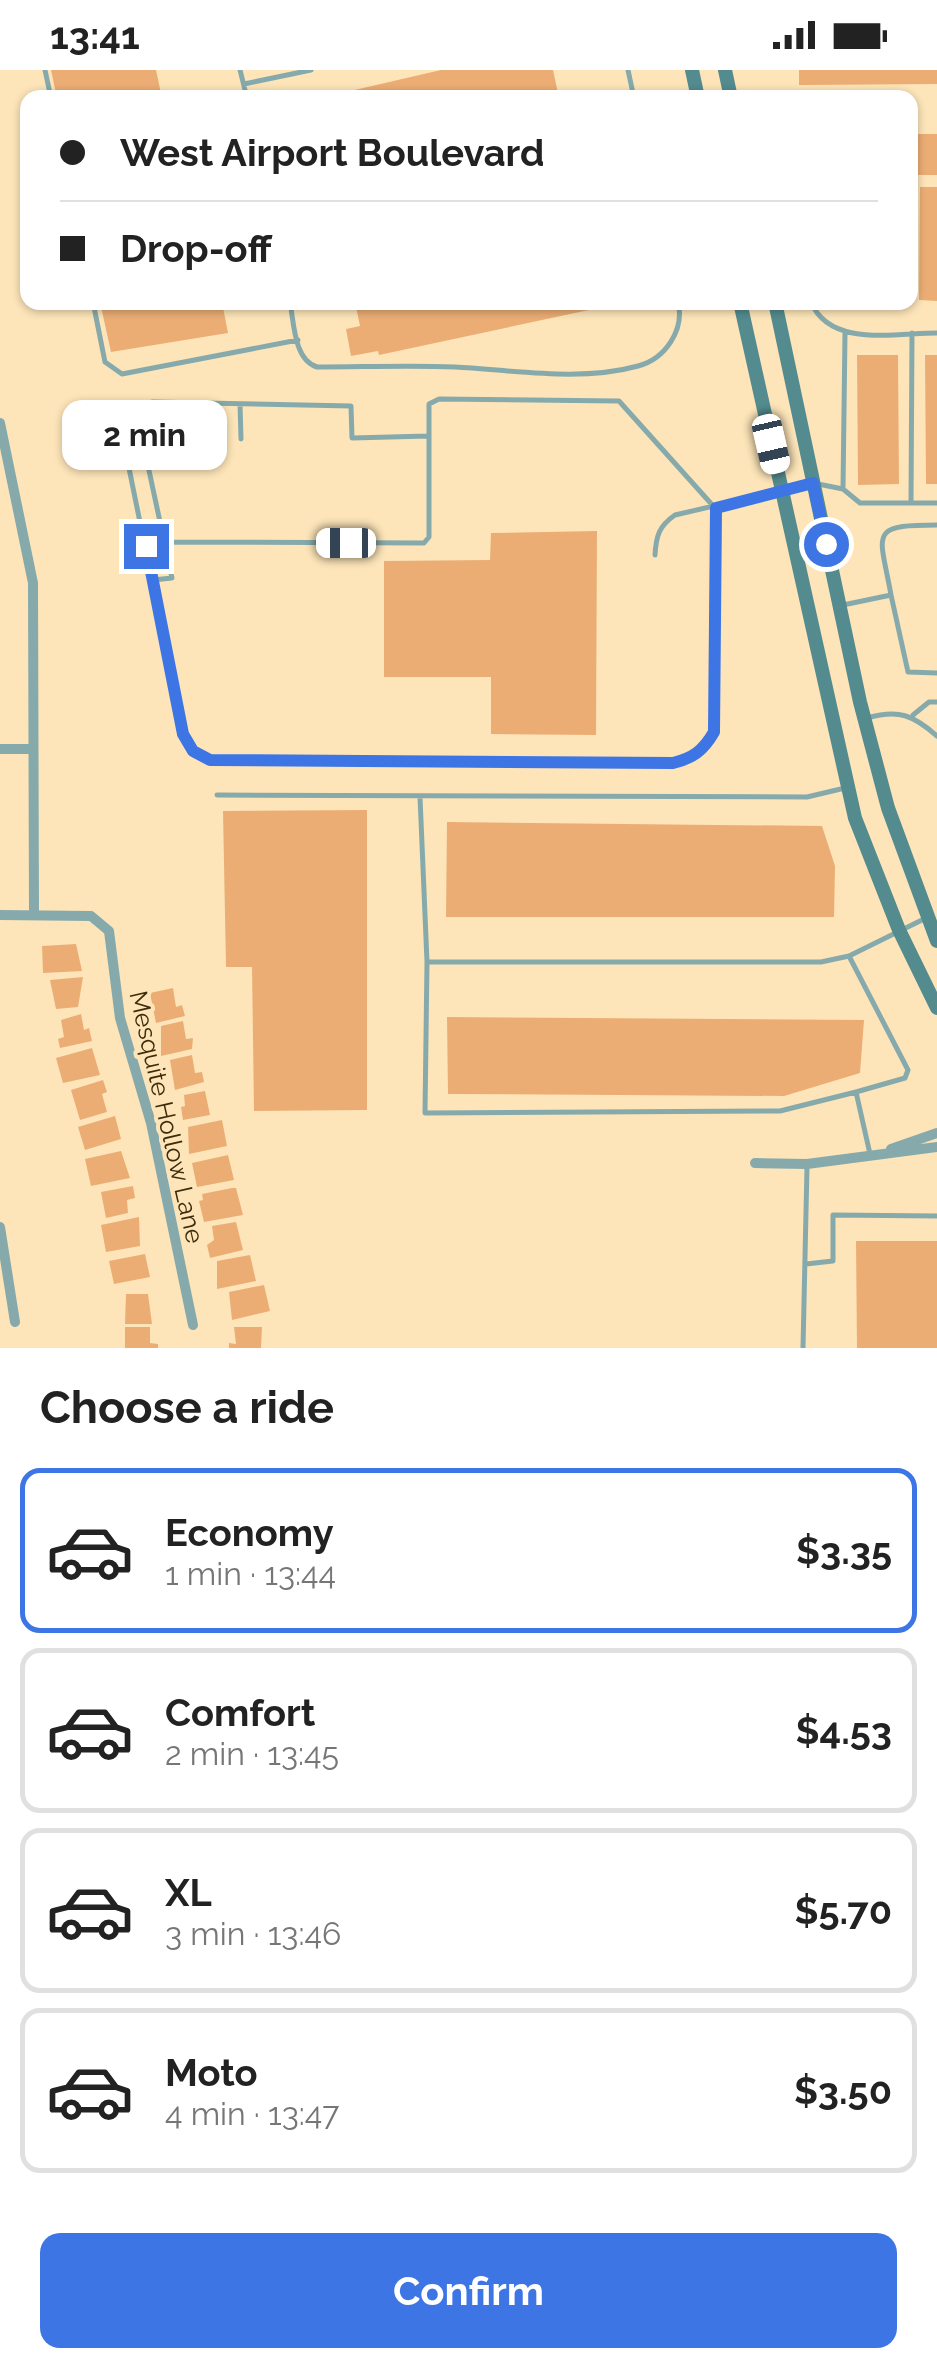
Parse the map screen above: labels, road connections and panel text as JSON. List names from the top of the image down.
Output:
{
  "streets": {
    "street": ["Mesquite Hollow Lane"]
  },
  "page": {
    "status": "13:41",
    "banner": ["West Airport Boulevard", "Drop-off"],
    "bubble": "2 min",
    "heading": "Choose a ride",
    "list": [
      {
        "name": "Economy",
        "note": "1 min · 13:44",
        "value": "$3.35"
      },
      {
        "name": "Comfort",
        "note": "2 min · 13:45",
        "value": "$4.53"
      },
      {
        "name": "XL",
        "note": "3 min · 13:46",
        "value": "$5.70"
      },
      {
        "name": "Moto",
        "note": "4 min · 13:47",
        "value": "$3.50"
      }
    ],
    "buttons": "Confirm"
  }
}
